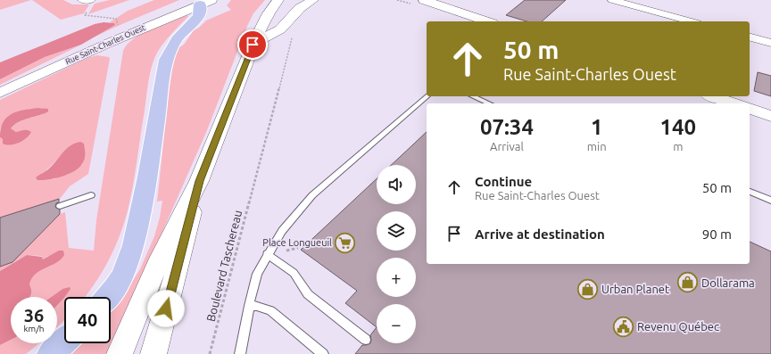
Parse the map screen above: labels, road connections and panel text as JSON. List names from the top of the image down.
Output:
{
  "streets": {
    "street": ["Rue Saint-Charles Ouest"],
    "path": ["Boulevard Taschereau"]
  },
  "places": {
    "supermarket": ["Place Longueuil"],
    "shop": ["Dollarama", "Urban Planet"],
    "public building": ["Revenu Québec"]
  },
  "page": {
    "turn": ["50 m", "Rue Saint-Charles Ouest"],
    "eta": [
      "07:34",
      "Arrival",
      "1",
      "min",
      "140",
      "m"
    ],
    "list": [
      {
        "name": "Continue",
        "note": "Rue Saint-Charles Ouest",
        "value": "50 m"
      },
      {
        "name": "Arrive at destination",
        "value": "90 m"
      }
    ],
    "map_buttons": ["+", "−"],
    "speed": "36 km/h",
    "limit": "40"
  }
}
